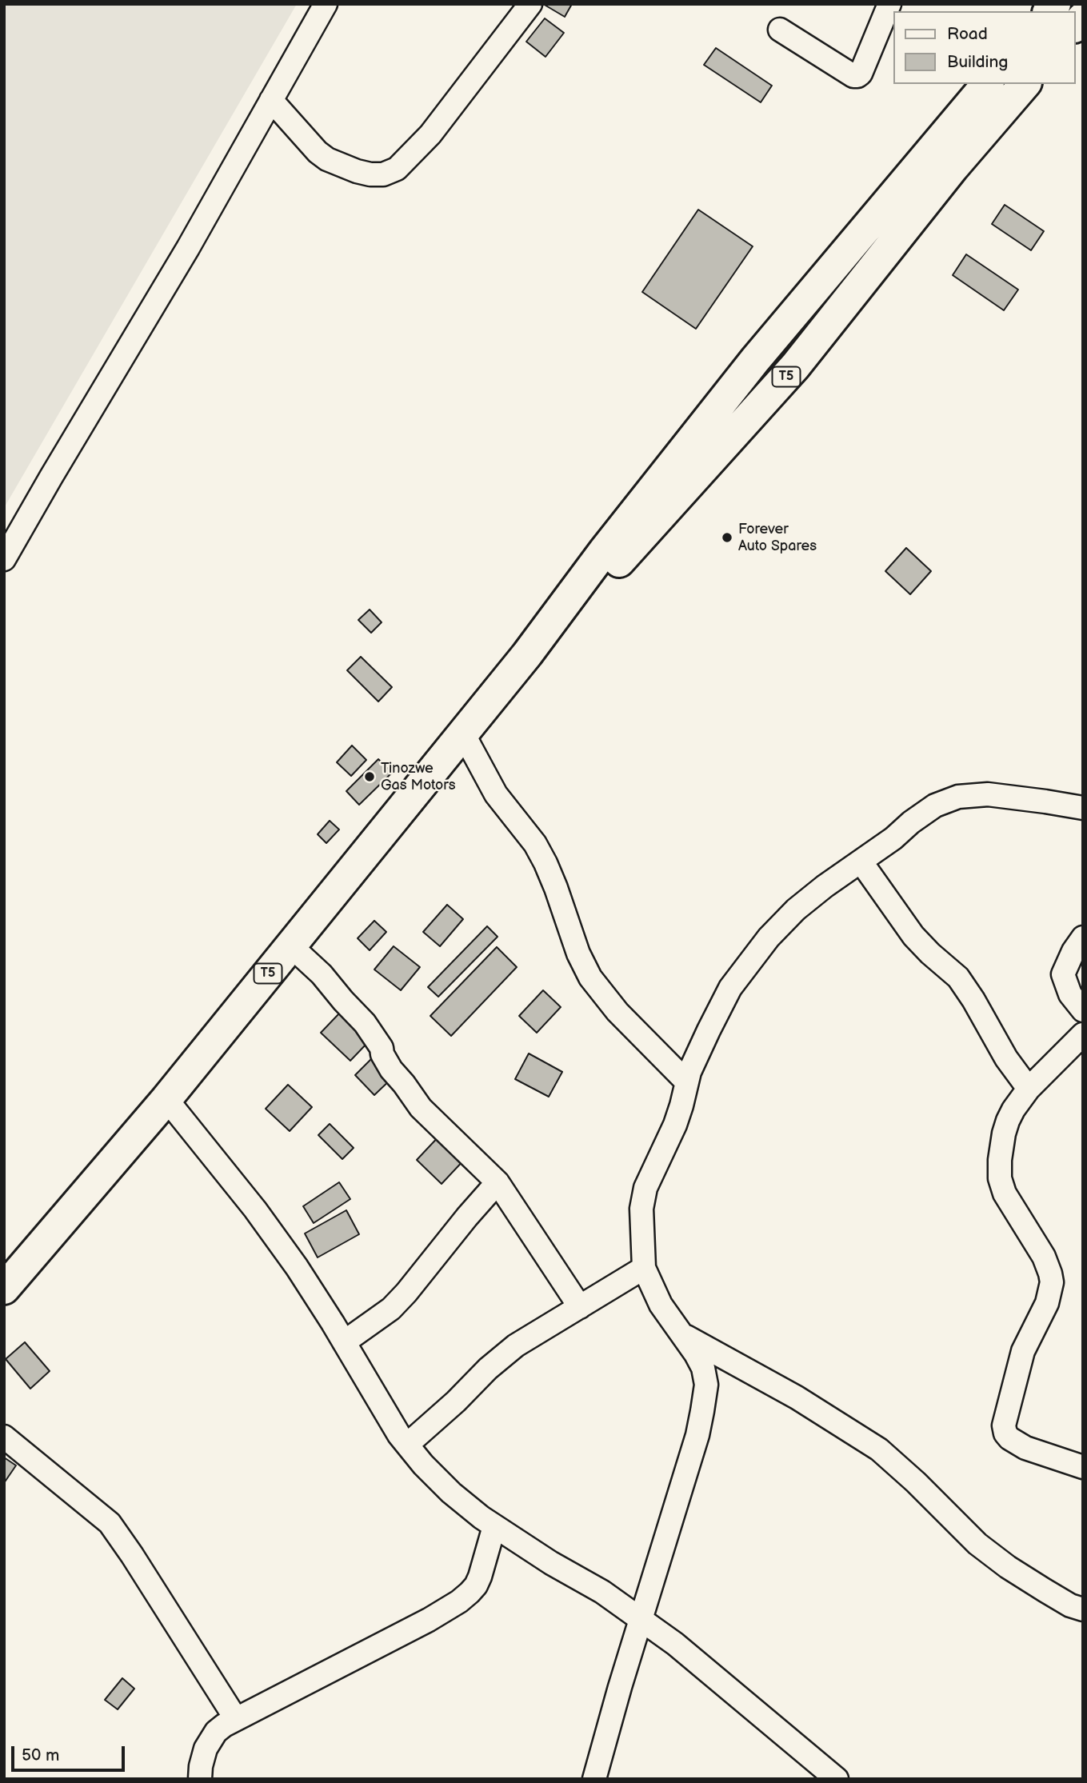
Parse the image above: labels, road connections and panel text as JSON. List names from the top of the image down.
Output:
{
  "streets": {
    "highway": ["T5"]
  },
  "places": ["Forever Auto Spares", "Tinozwe Gas Motors"],
  "legend": ["Road", "Building"],
  "scale_bar": "50 m"
}
